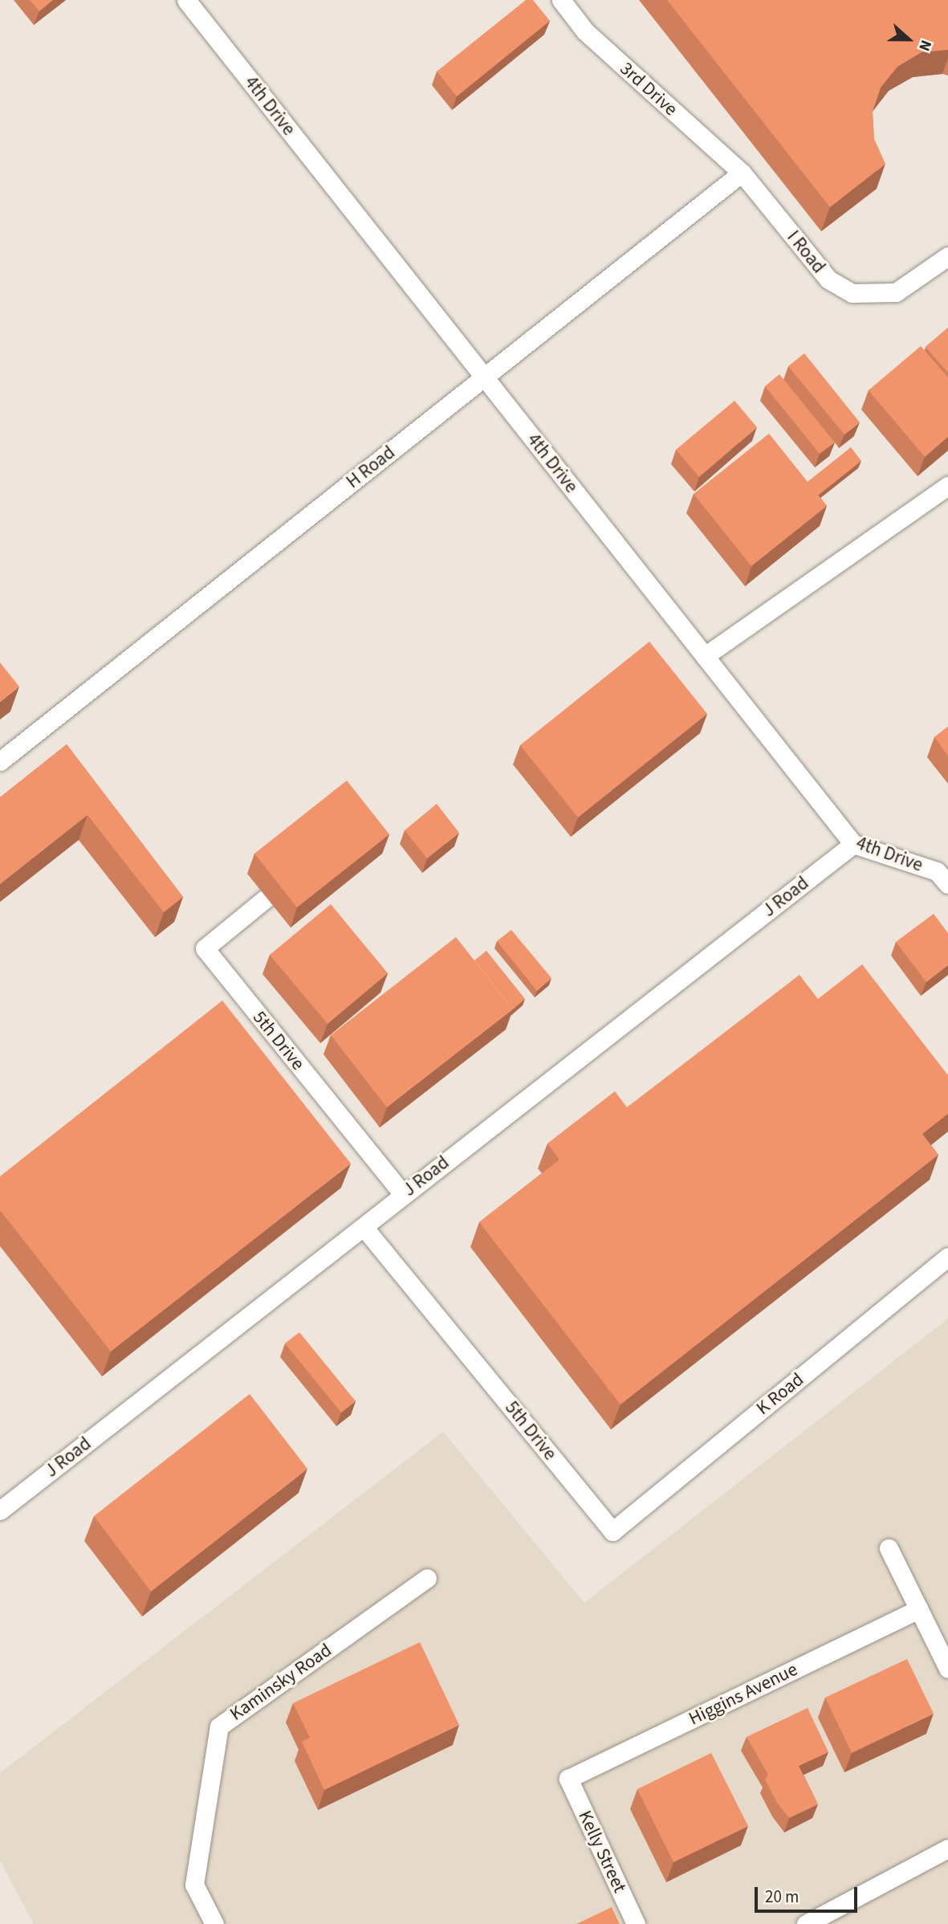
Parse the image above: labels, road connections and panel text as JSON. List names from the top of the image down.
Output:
{
  "streets": {
    "lane": [
      "3rd Drive",
      "4th Drive",
      "I Road",
      "H Road",
      "J Road",
      "5th Drive",
      "K Road",
      "Kaminsky Road",
      "Higgins Avenue",
      "Kelly Street"
    ]
  },
  "crossings": [
    ["3rd Drive", "I Road"],
    ["3rd Drive", "H Road"],
    ["4th Drive", "H Road"],
    ["4th Drive", "J Road"],
    ["I Road", "H Road"],
    ["J Road", "5th Drive"],
    ["5th Drive", "K Road"],
    ["Higgins Avenue", "Kelly Street"]
  ],
  "scale_bar": "20 m",
  "north": "right"
}
